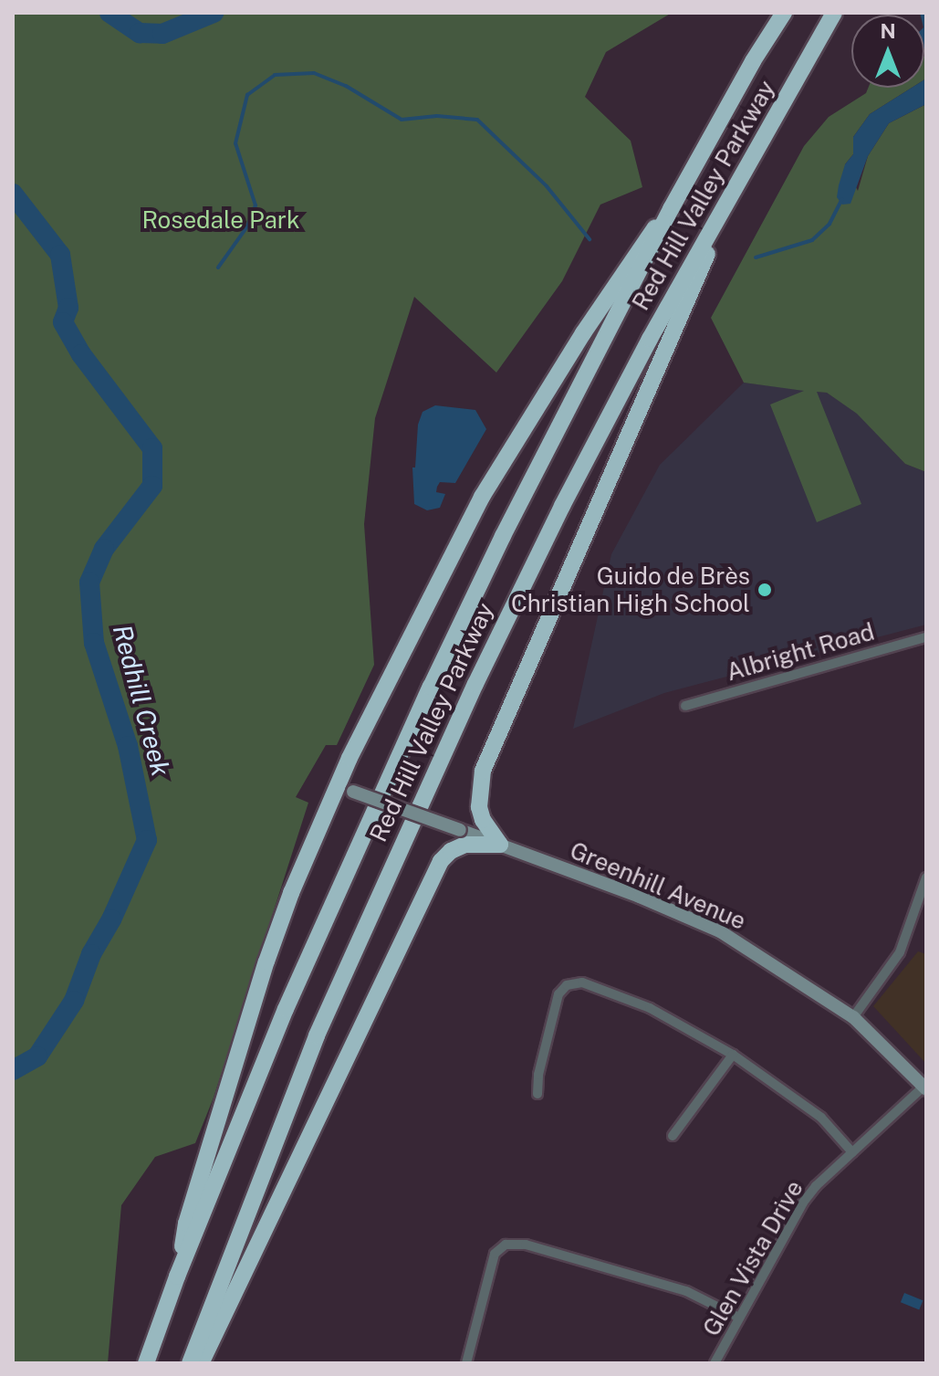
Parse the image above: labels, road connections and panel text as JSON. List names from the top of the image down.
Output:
{
  "streets": {
    "highway": ["Red Hill Valley Parkway"],
    "street": ["Albright Road", "Greenhill Avenue", "Glen Vista Drive"]
  },
  "crossings": [
    ["Greenhill Avenue", "Glen Vista Drive"]
  ],
  "water": ["Redhill Creek"],
  "parks": ["Rosedale Park"],
  "places": ["Guido de Brès Christian High School"],
  "north": "top"
}
